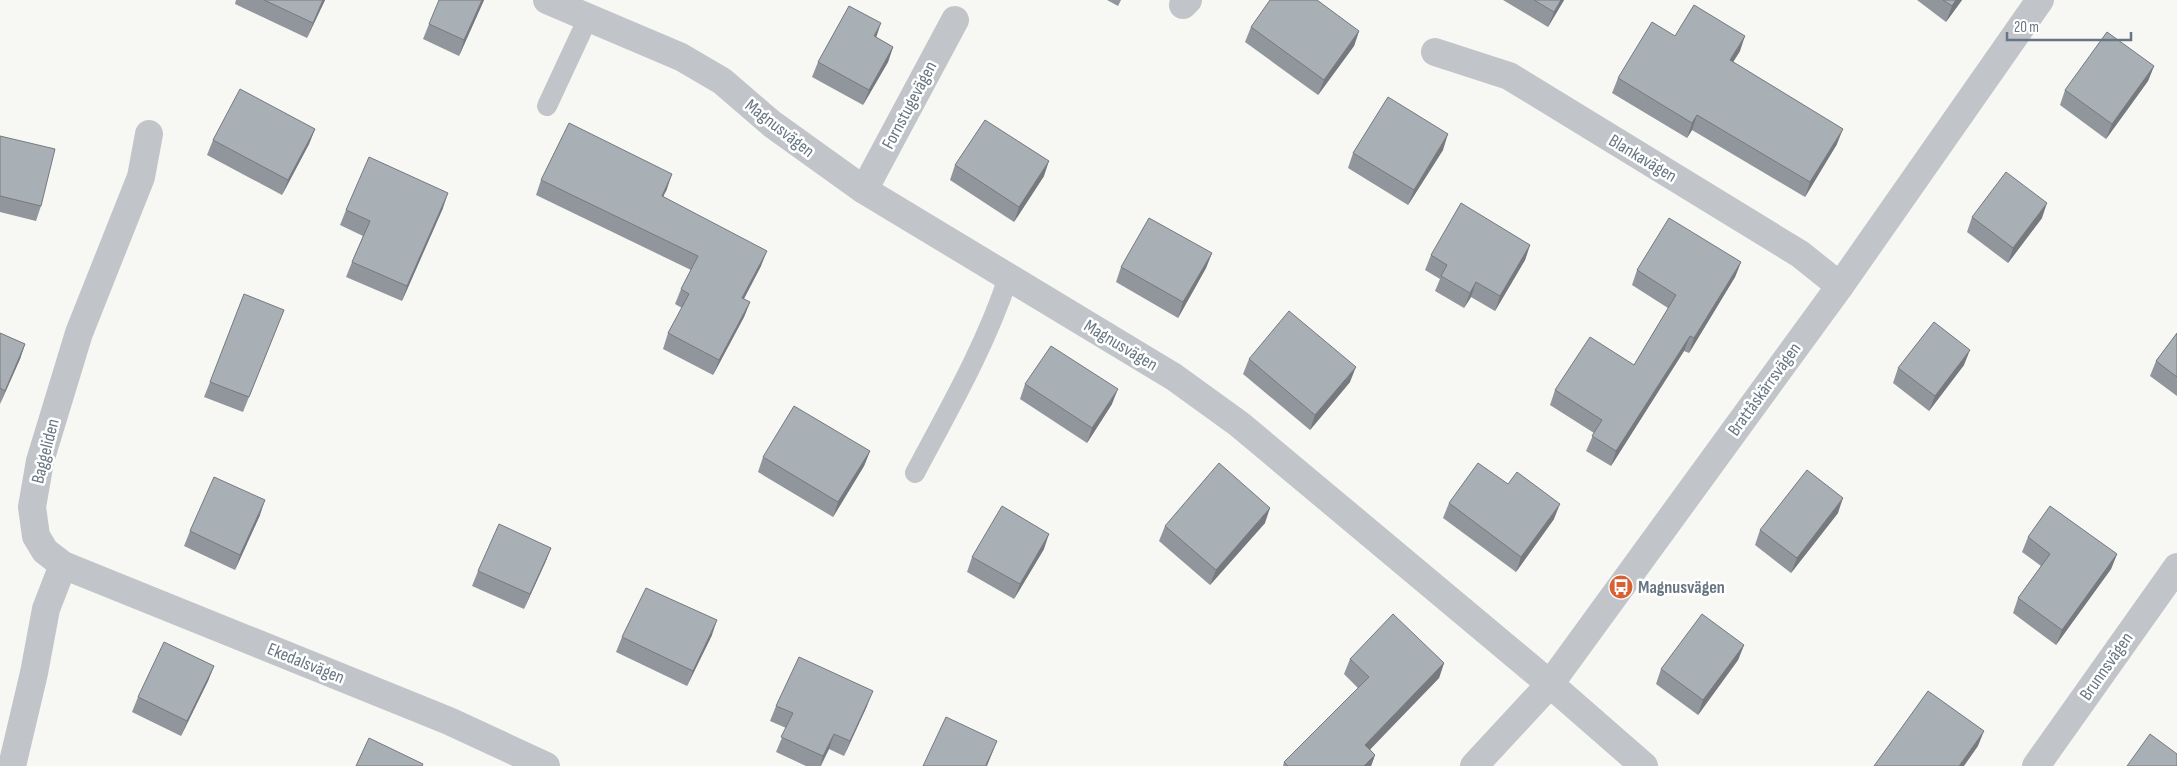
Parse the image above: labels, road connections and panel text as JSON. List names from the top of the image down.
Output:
{
  "streets": {
    "street": [
      "Fornstugevägen",
      "Magnusvägen",
      "Blankavägen",
      "Brattåskärrsvägen",
      "Baggeliden",
      "Ekedalsvägen",
      "Brunnsvägen"
    ]
  },
  "crossings": [
    ["Fornstugevägen", "Magnusvägen"],
    ["Magnusvägen", "Brattåskärrsvägen"],
    ["Blankavägen", "Brattåskärrsvägen"],
    ["Baggeliden", "Ekedalsvägen"]
  ],
  "places": {
    "bus stop": ["Magnusvägen"]
  },
  "scale_bar": "20 m"
}
